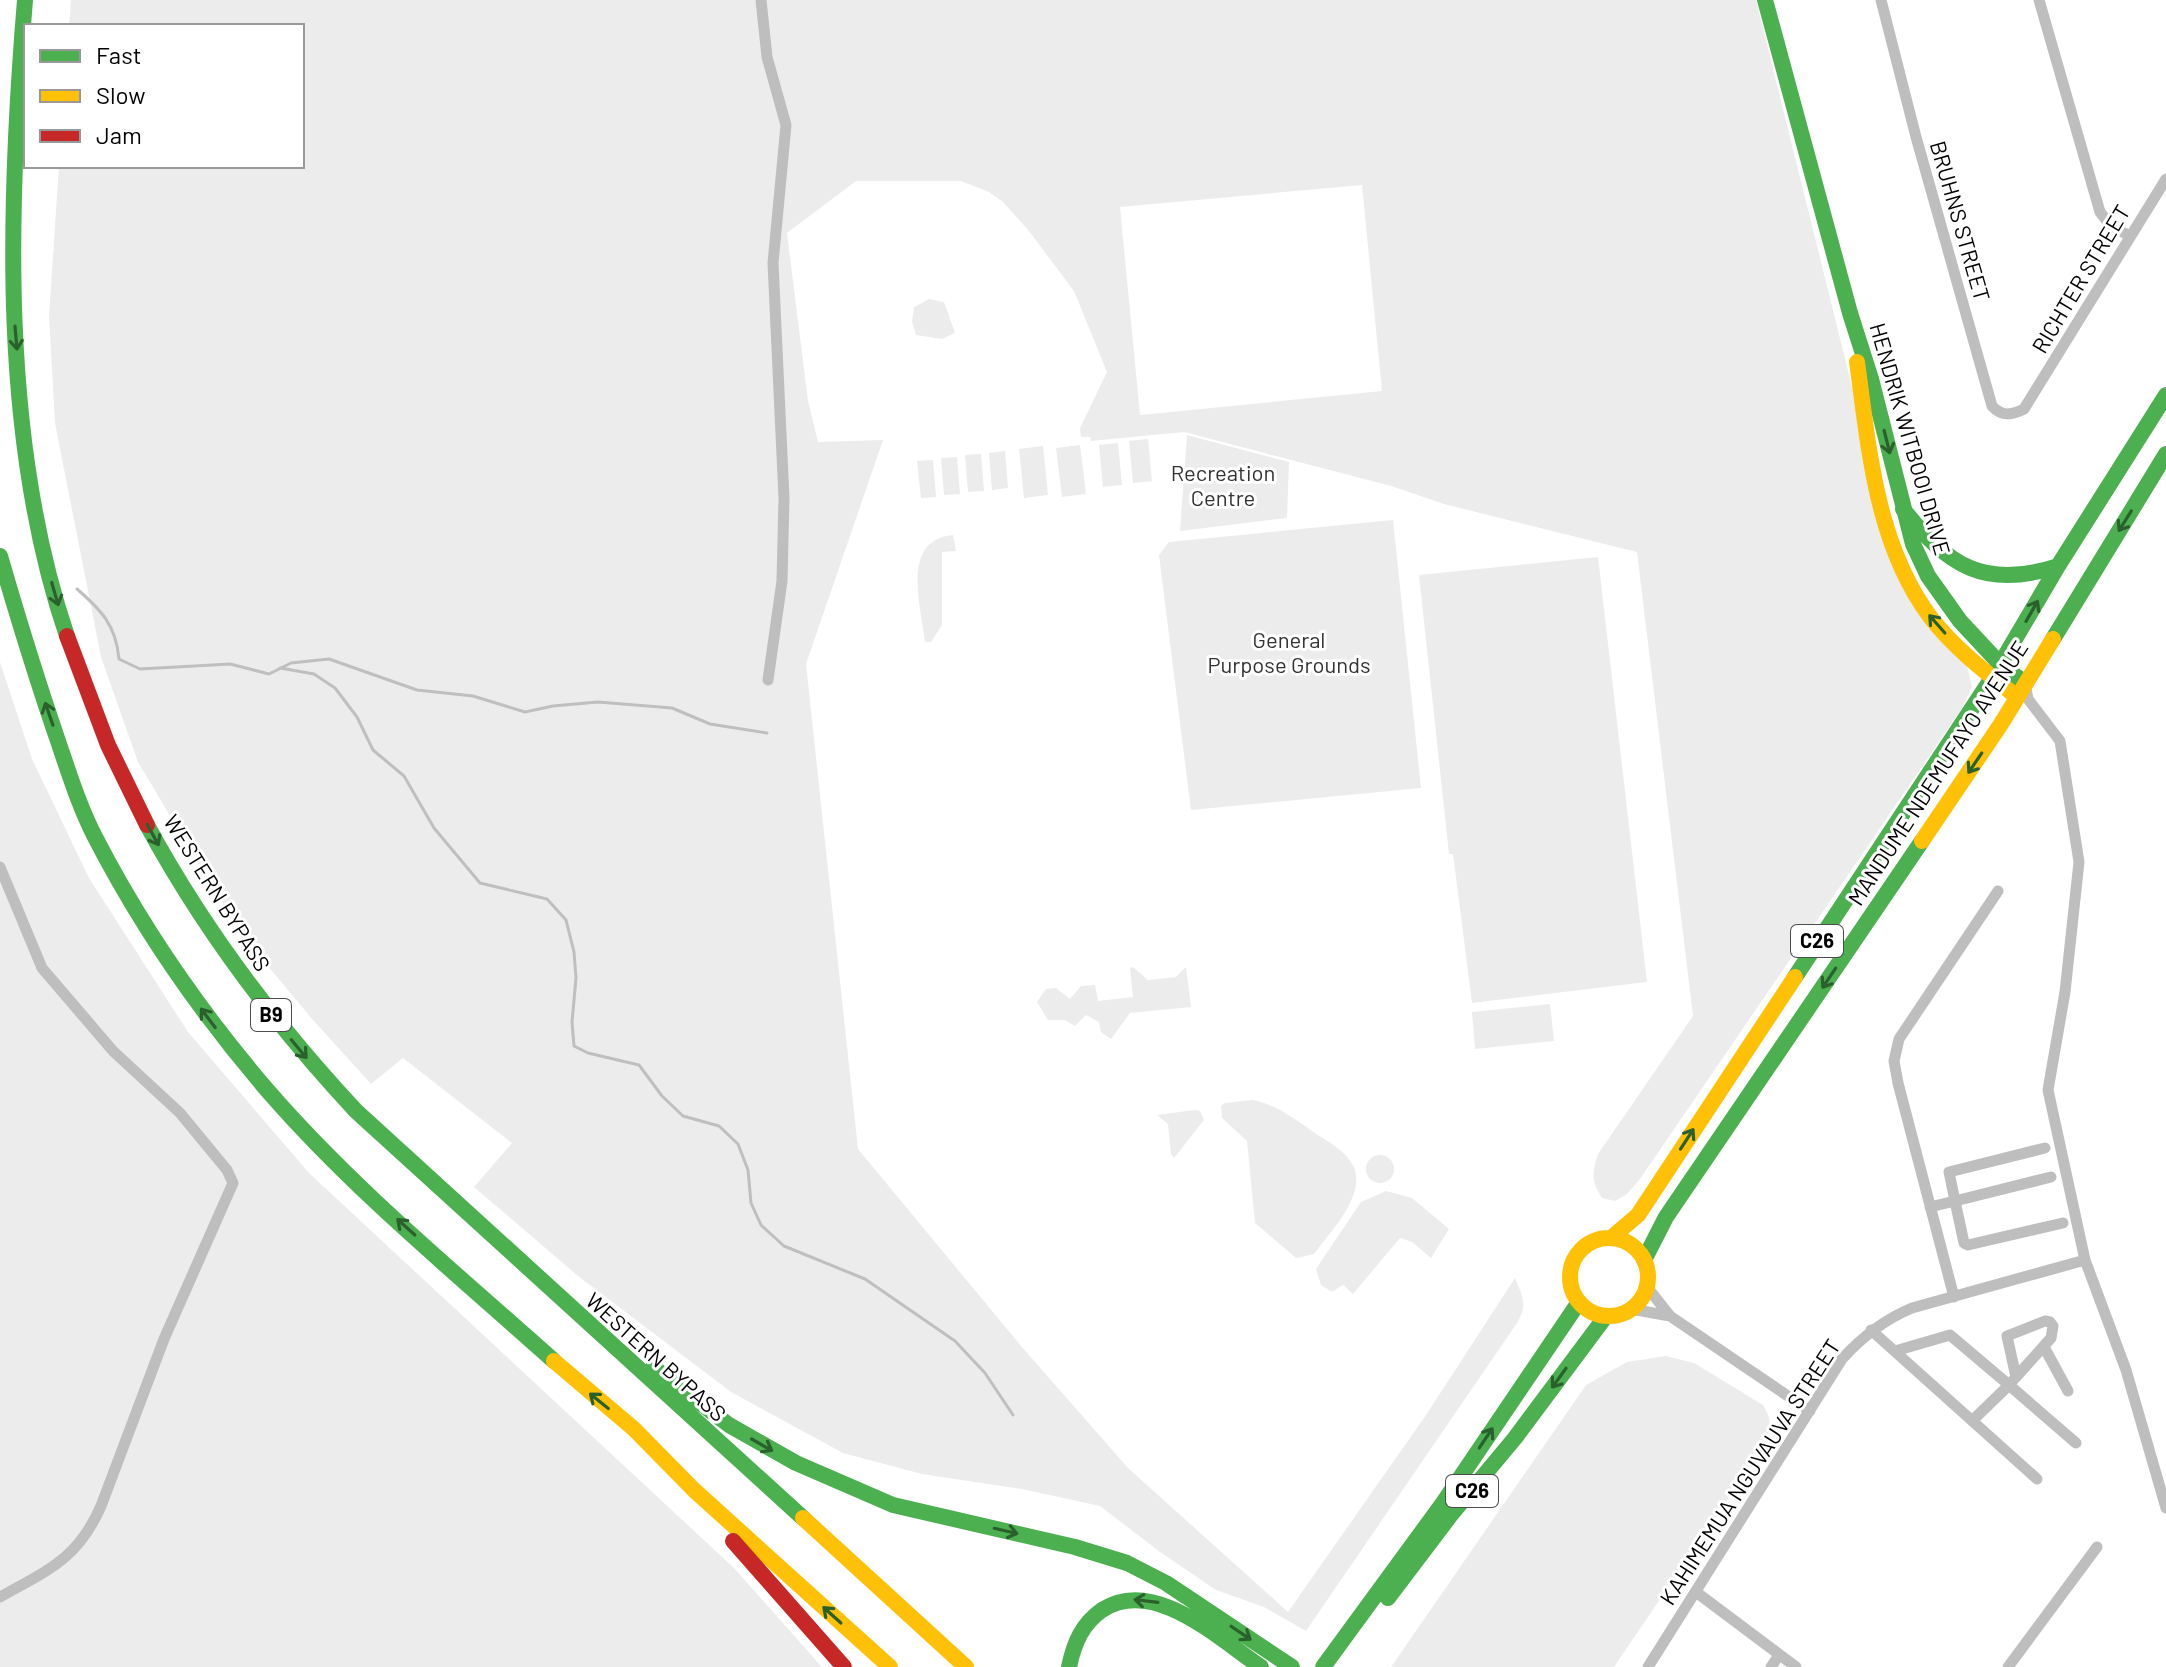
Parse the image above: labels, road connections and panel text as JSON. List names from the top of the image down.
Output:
{
  "streets": {
    "main road": [
      "HENDRIK WITBOOI DRIVE",
      "MANDUME NDEMUFAYO AVENUE",
      "WESTERN BYPASS",
      "C26",
      "B9"
    ],
    "street": ["BRUHNS STREET", "RICHTER STREET", "KAHIMEMUA NGUVAUVA STREET"]
  },
  "crossings": [
    ["BRUHNS STREET", "RICHTER STREET"],
    ["HENDRIK WITBOOI DRIVE", "MANDUME NDEMUFAYO AVENUE"],
    ["MANDUME NDEMUFAYO AVENUE", "C26"],
    ["WESTERN BYPASS", "B9"]
  ],
  "parks": ["Recreation Centre", "General Purpose Grounds"],
  "legend": ["Fast", "Slow", "Jam"]
}
